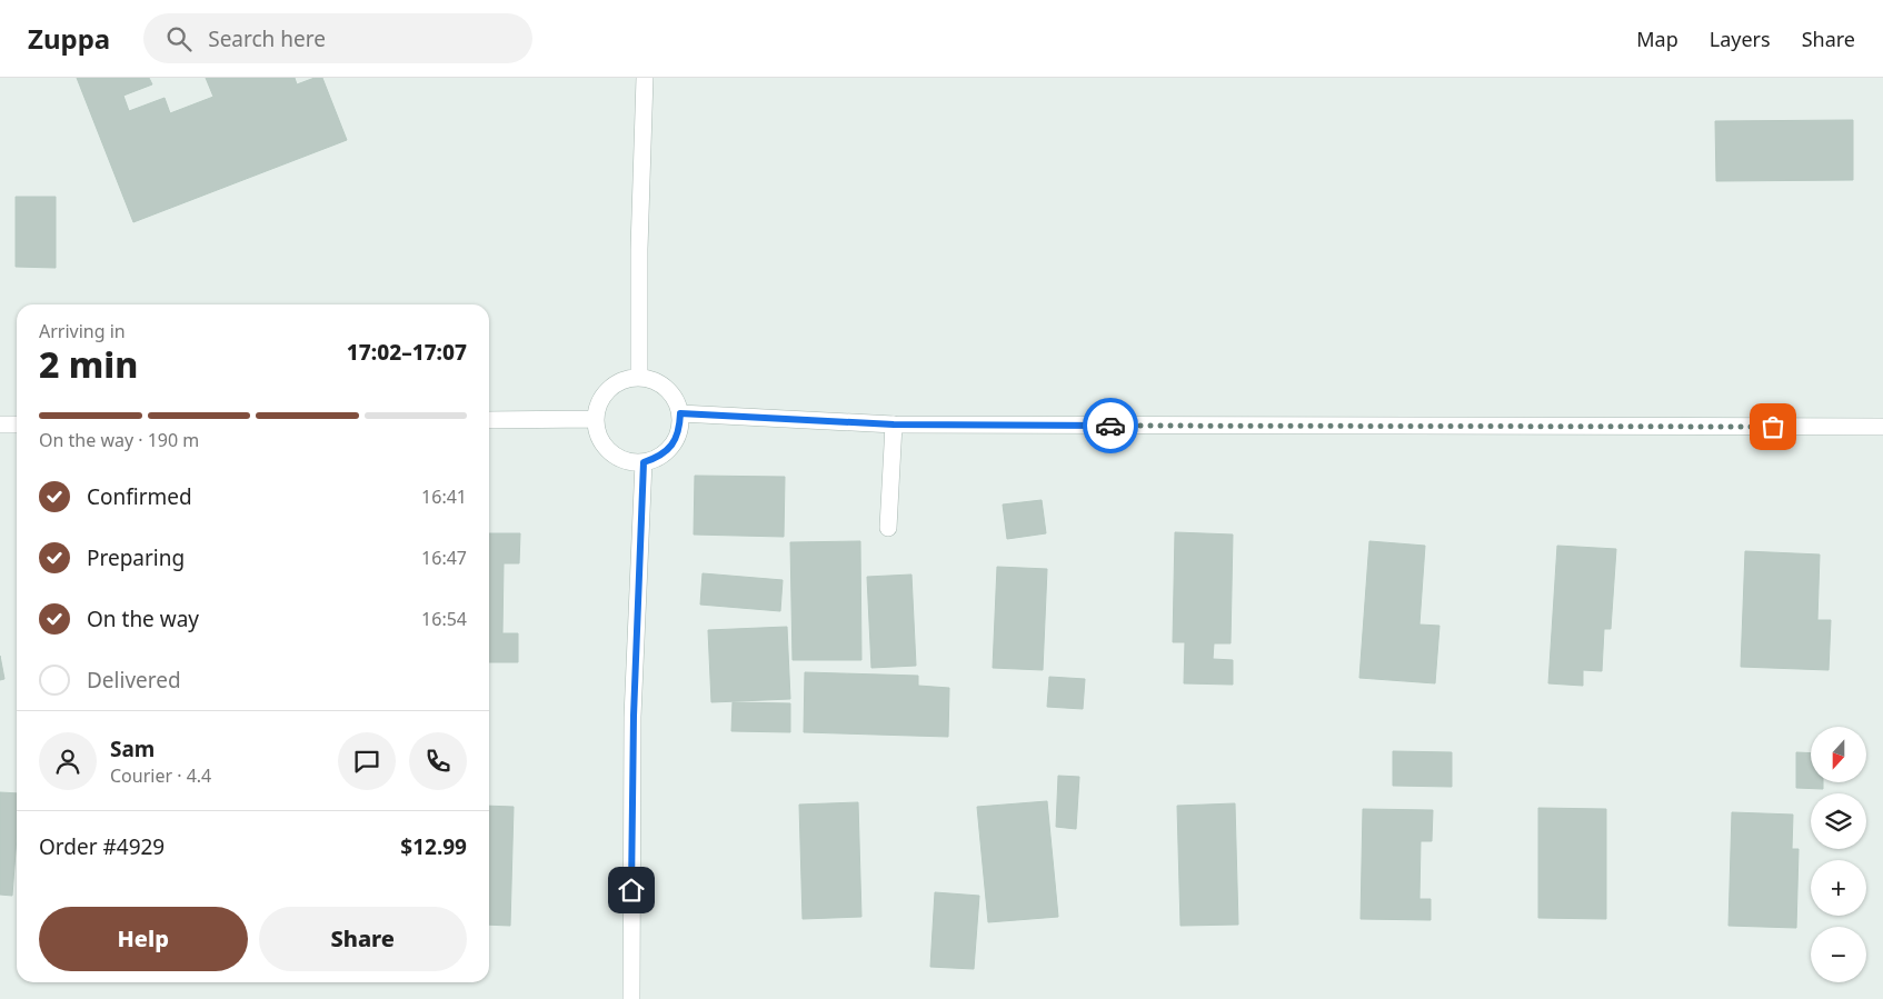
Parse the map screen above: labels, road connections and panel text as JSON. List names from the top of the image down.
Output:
{
  "north": "bottom",
  "page": {
    "header": "Zuppa",
    "search": "Search here",
    "nav": ["Map", "Layers", "Share"],
    "heading": ["2 min", "Arriving in", "17:02–17:07"],
    "panel": [
      "Sam",
      "Courier · 4.4",
      "Order #4929",
      "$12.99"
    ],
    "bar": "On the way · 190 m",
    "list": [
      ["Confirmed", "16:41"],
      ["Preparing", "16:47"],
      ["On the way", "16:54"],
      "Delivered"
    ],
    "map_buttons": ["+", "−"],
    "buttons": ["Help", "Share"]
  }
}
